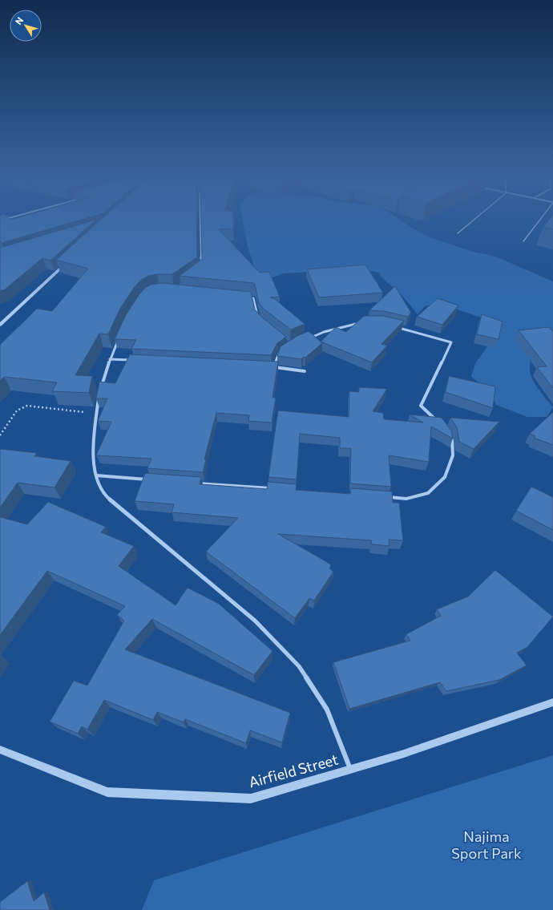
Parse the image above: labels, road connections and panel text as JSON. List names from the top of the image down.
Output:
{
  "streets": {
    "street": ["Airfield Street"]
  },
  "parks": ["Najima Sport Park"],
  "north": "top left"
}
